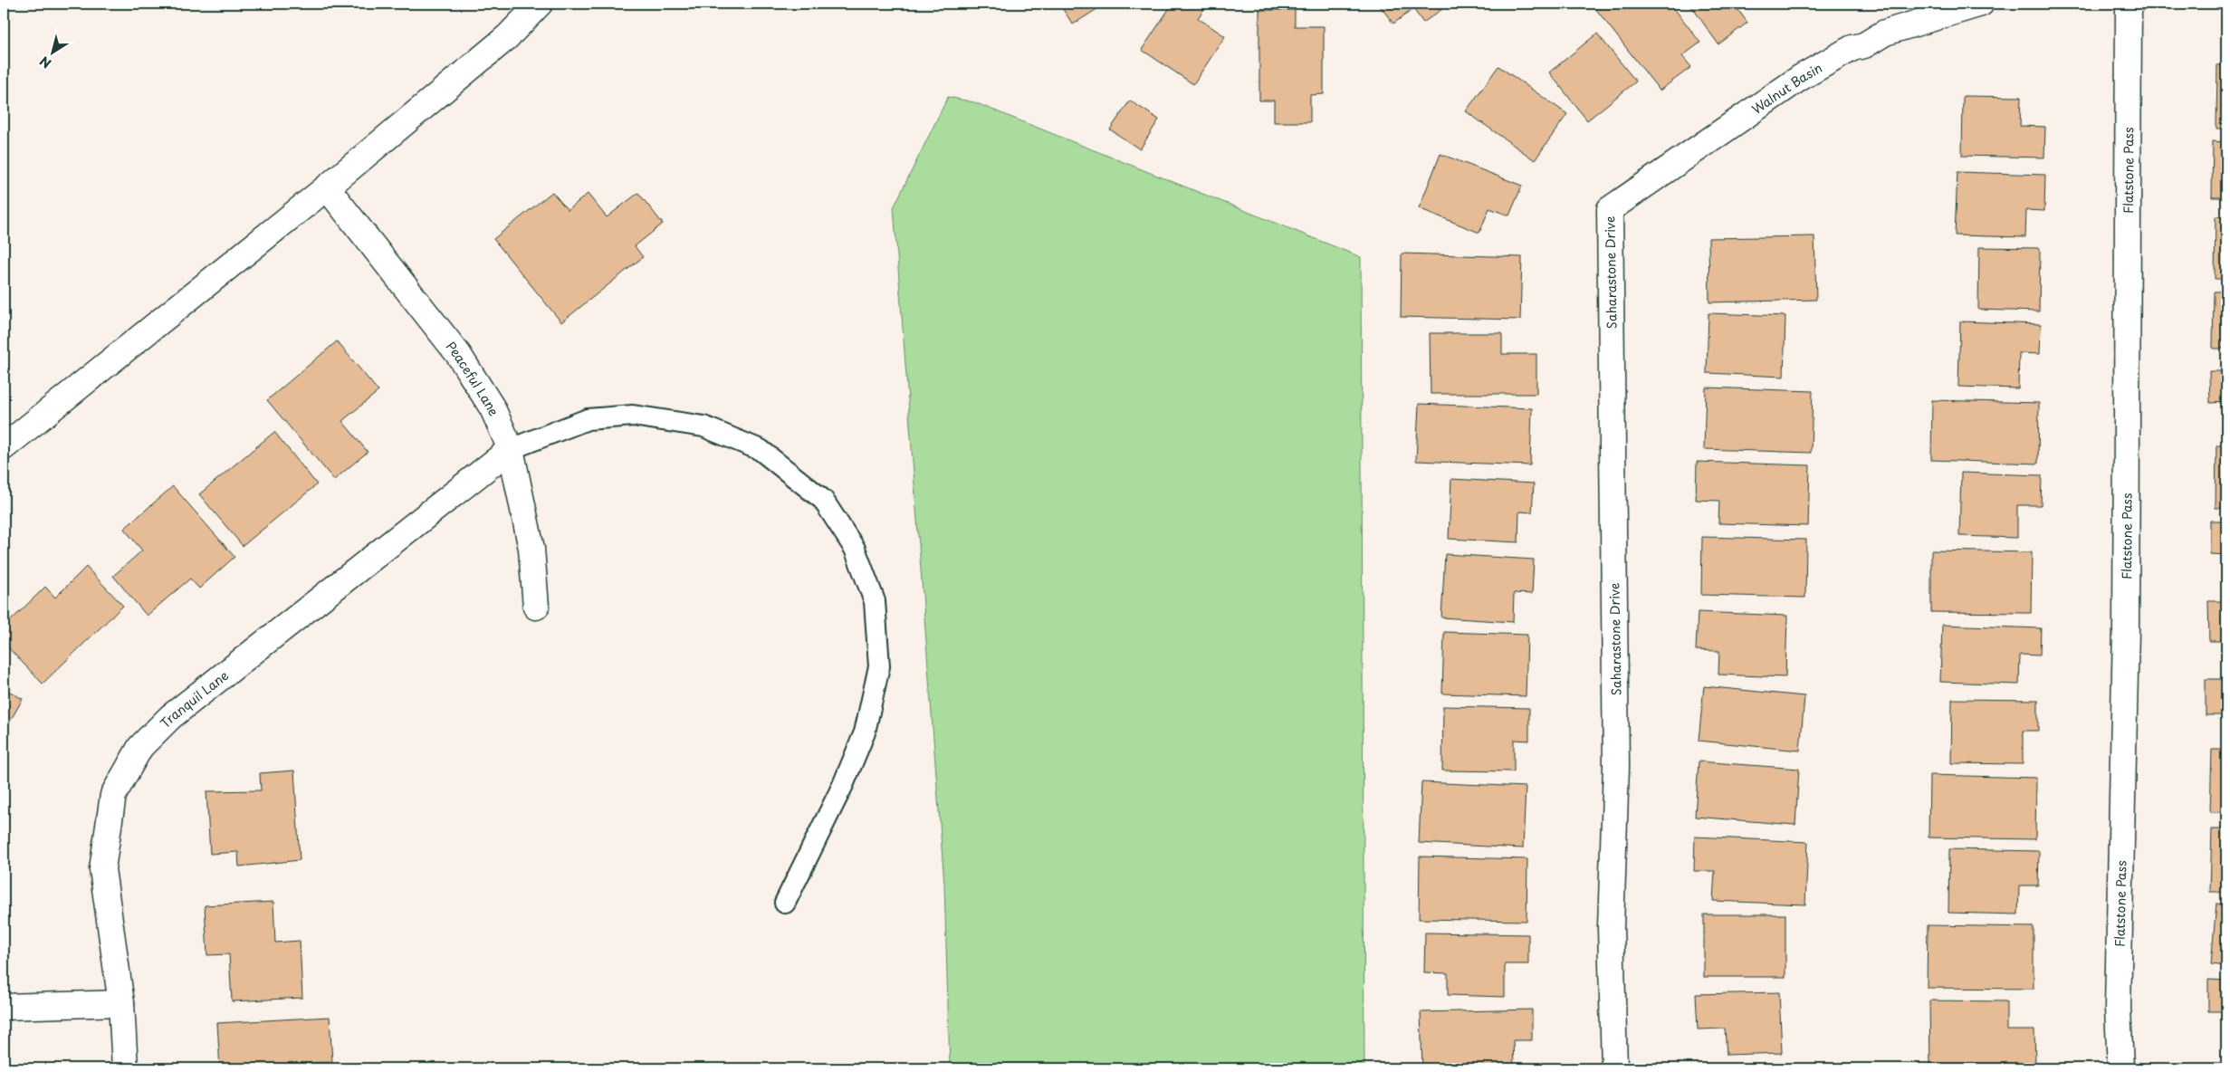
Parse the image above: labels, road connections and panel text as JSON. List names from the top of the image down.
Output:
{
  "streets": {
    "street": [
      "Walnut Basin",
      "Flatstone Pass",
      "Saharastone Drive",
      "Peaceful Lane",
      "Tranquil Lane"
    ]
  },
  "crossings": [
    ["Walnut Basin", "Saharastone Drive"],
    ["Peaceful Lane", "Tranquil Lane"]
  ],
  "north": "bottom left"
}
